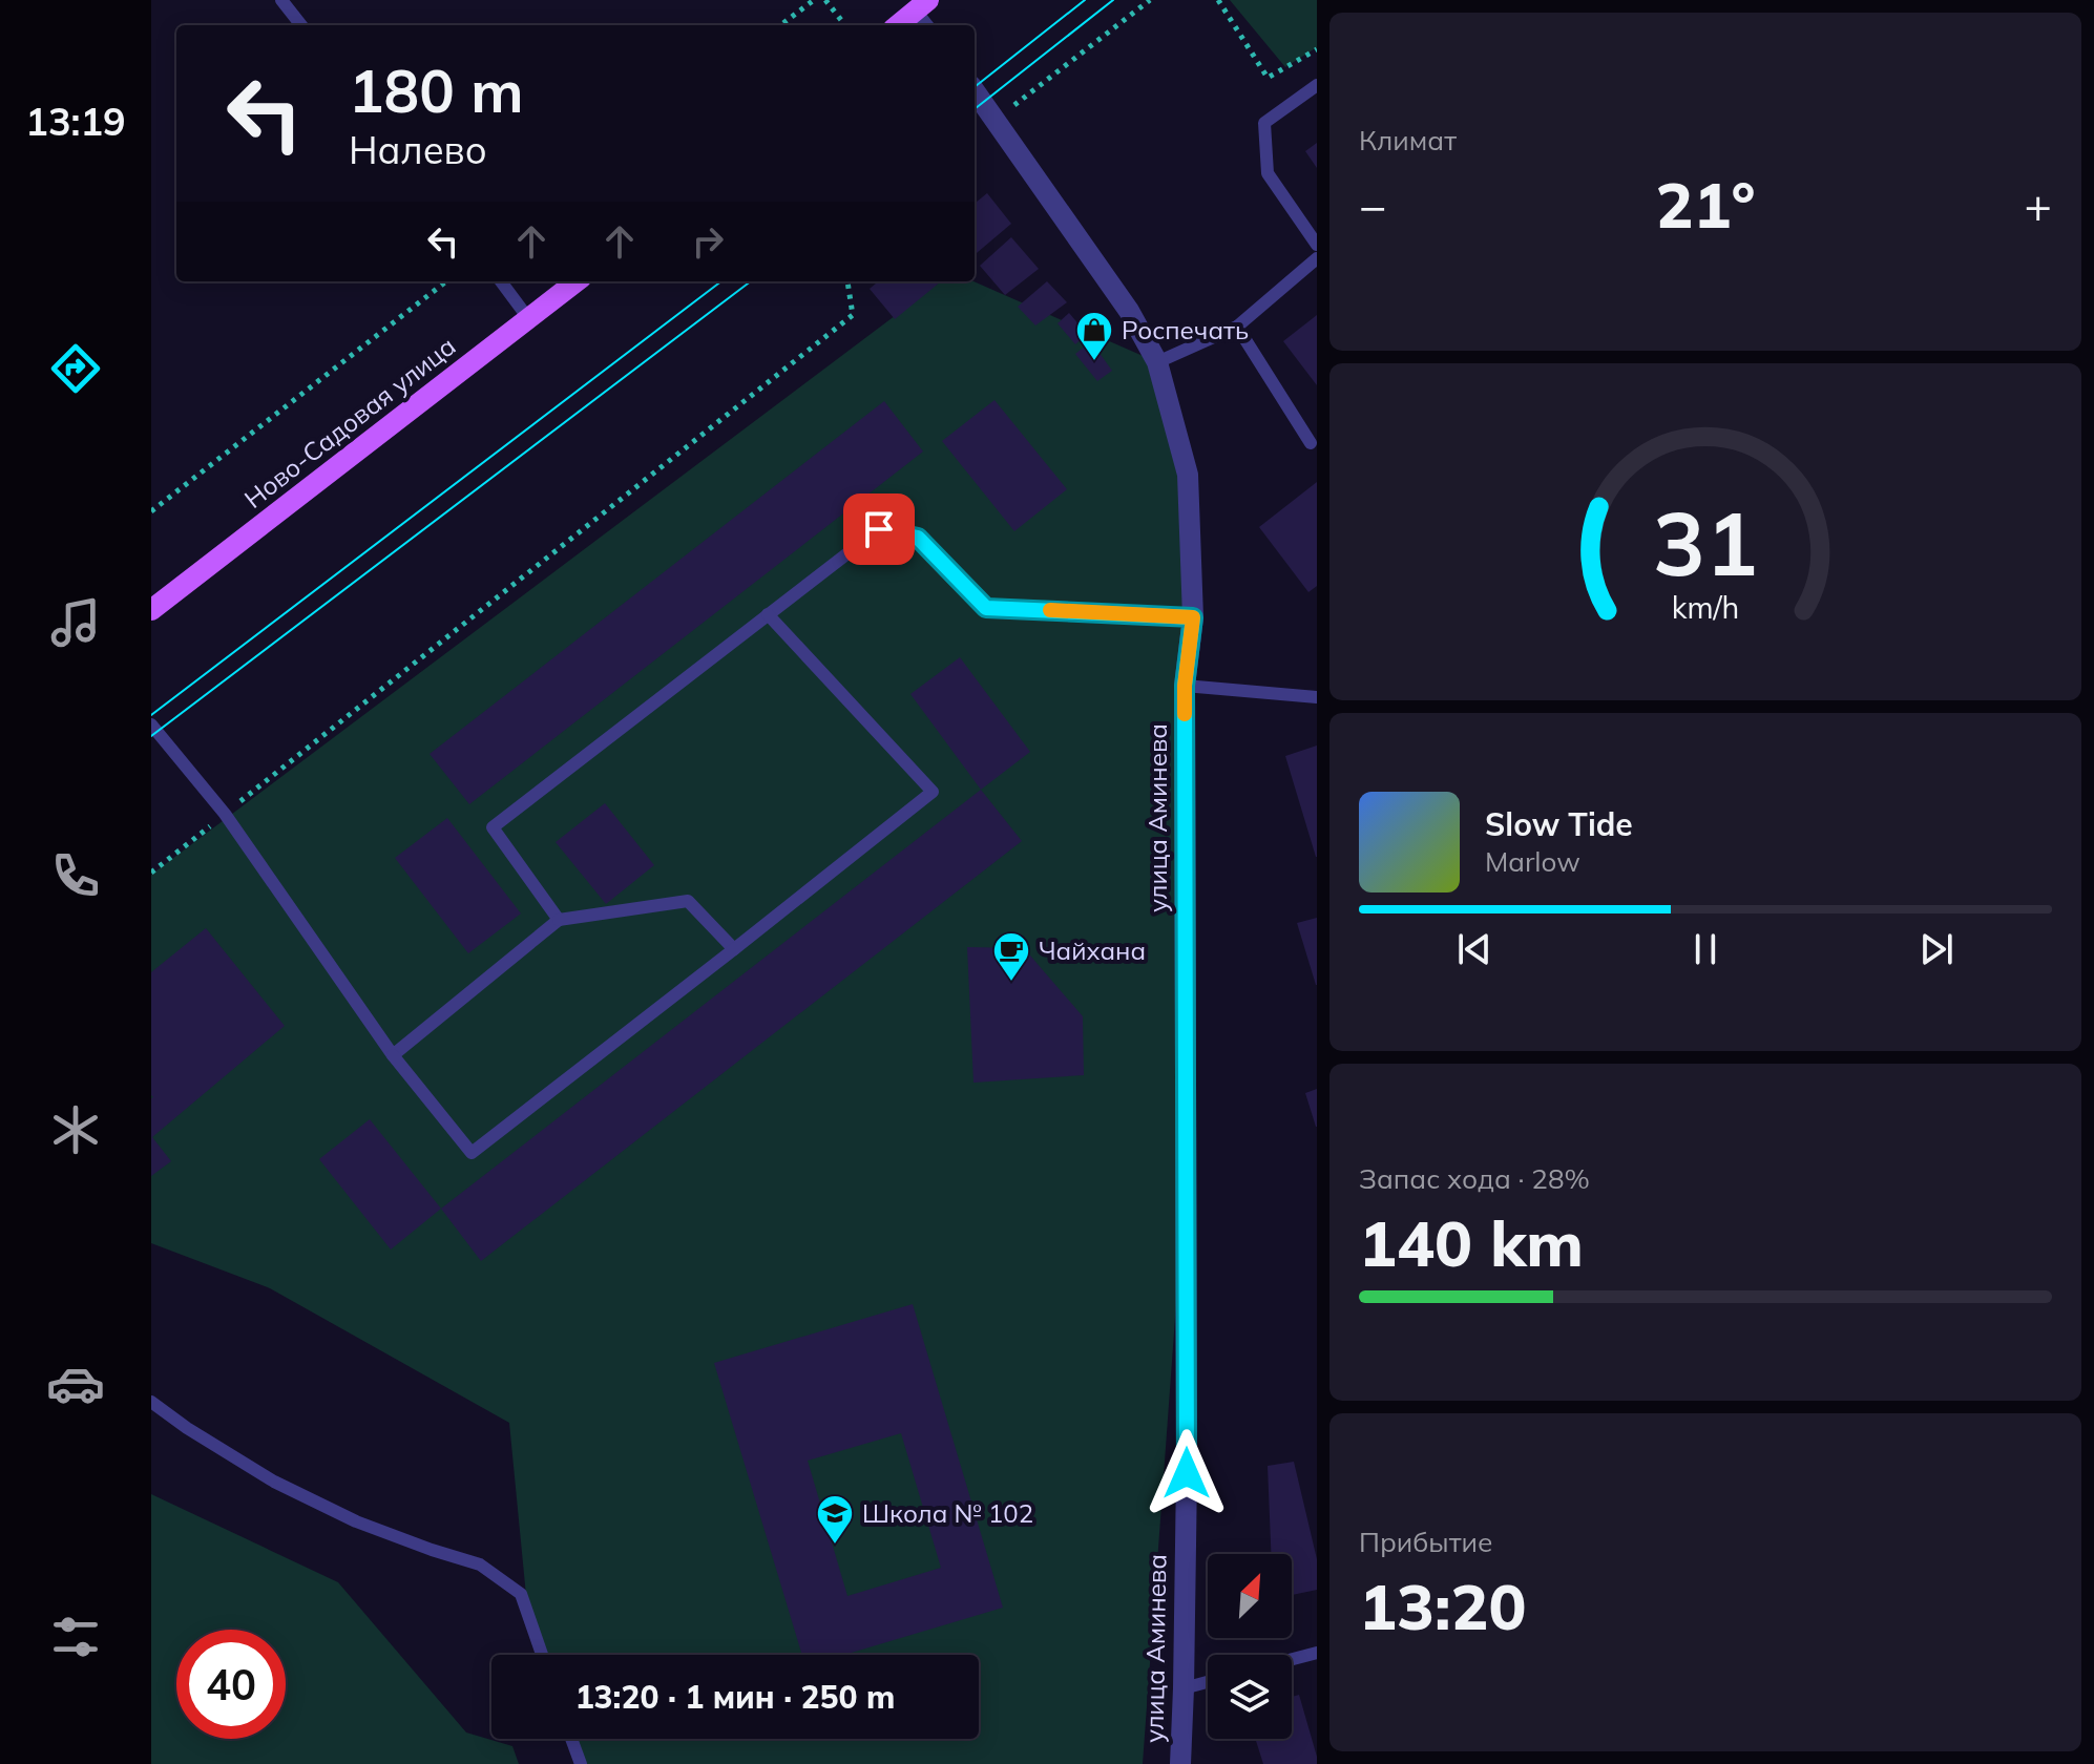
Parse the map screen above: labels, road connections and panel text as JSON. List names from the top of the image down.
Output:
{
  "streets": {
    "main road": ["Ново-Садовая улица"],
    "street": ["улица Аминева"]
  },
  "places": {
    "shop": ["Роспечать"],
    "cafe": ["Чайхана"],
    "school or university": ["Школа № 102"]
  },
  "north": "top right",
  "page": {
    "tabs": "13:19",
    "tile": [
      "Климат",
      ["Запас хода · 28%", "140 km"],
      ["Прибытие", "13:20"]
    ],
    "turn": ["180 m", "Налево"],
    "heat": ["−", "21°", "+"],
    "song": ["Slow Tide", "Marlow"],
    "limit": "40",
    "trip": "13:20 · 1 мин · 250 m",
    "gauge": ["31", "km/h"]
  }
}
